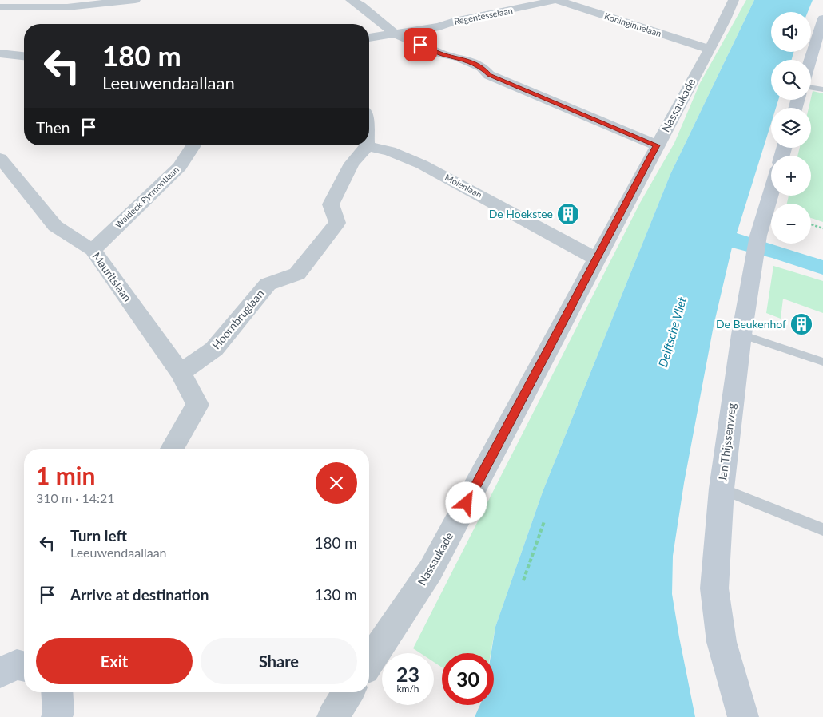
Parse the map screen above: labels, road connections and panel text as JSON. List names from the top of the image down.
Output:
{
  "streets": {
    "street": [
      "Regentesselaan",
      "Koninginnelaan",
      "Nassaukade",
      "Molenlaan",
      "Waldeck Pyrmontlaan",
      "Mauritslaan",
      "Hoornbruglaan",
      "Jan Thijssenweg"
    ]
  },
  "crossings": [
    ["Regentesselaan", "Koninginnelaan"],
    ["Koninginnelaan", "Nassaukade"],
    ["Nassaukade", "Molenlaan"],
    ["Molenlaan", "Hoornbruglaan"],
    ["Waldeck Pyrmontlaan", "Mauritslaan"],
    ["Mauritslaan", "Hoornbruglaan"]
  ],
  "water": ["Delftsche Vliet"],
  "places": {
    "building": ["De Hoekstee", "De Beukenhof"]
  },
  "page": {
    "map_buttons": ["+", "−"],
    "turn": ["180 m", "Leeuwendaallaan"],
    "then": "Then",
    "heading": ["1 min", "310 m · 14:21"],
    "list": [
      {
        "name": "Turn left",
        "note": "Leeuwendaallaan",
        "value": "180 m"
      },
      {
        "name": "Arrive at destination",
        "value": "130 m"
      }
    ],
    "buttons": ["Exit", "Share"],
    "speed": "23 km/h",
    "limit": "30"
  }
}
